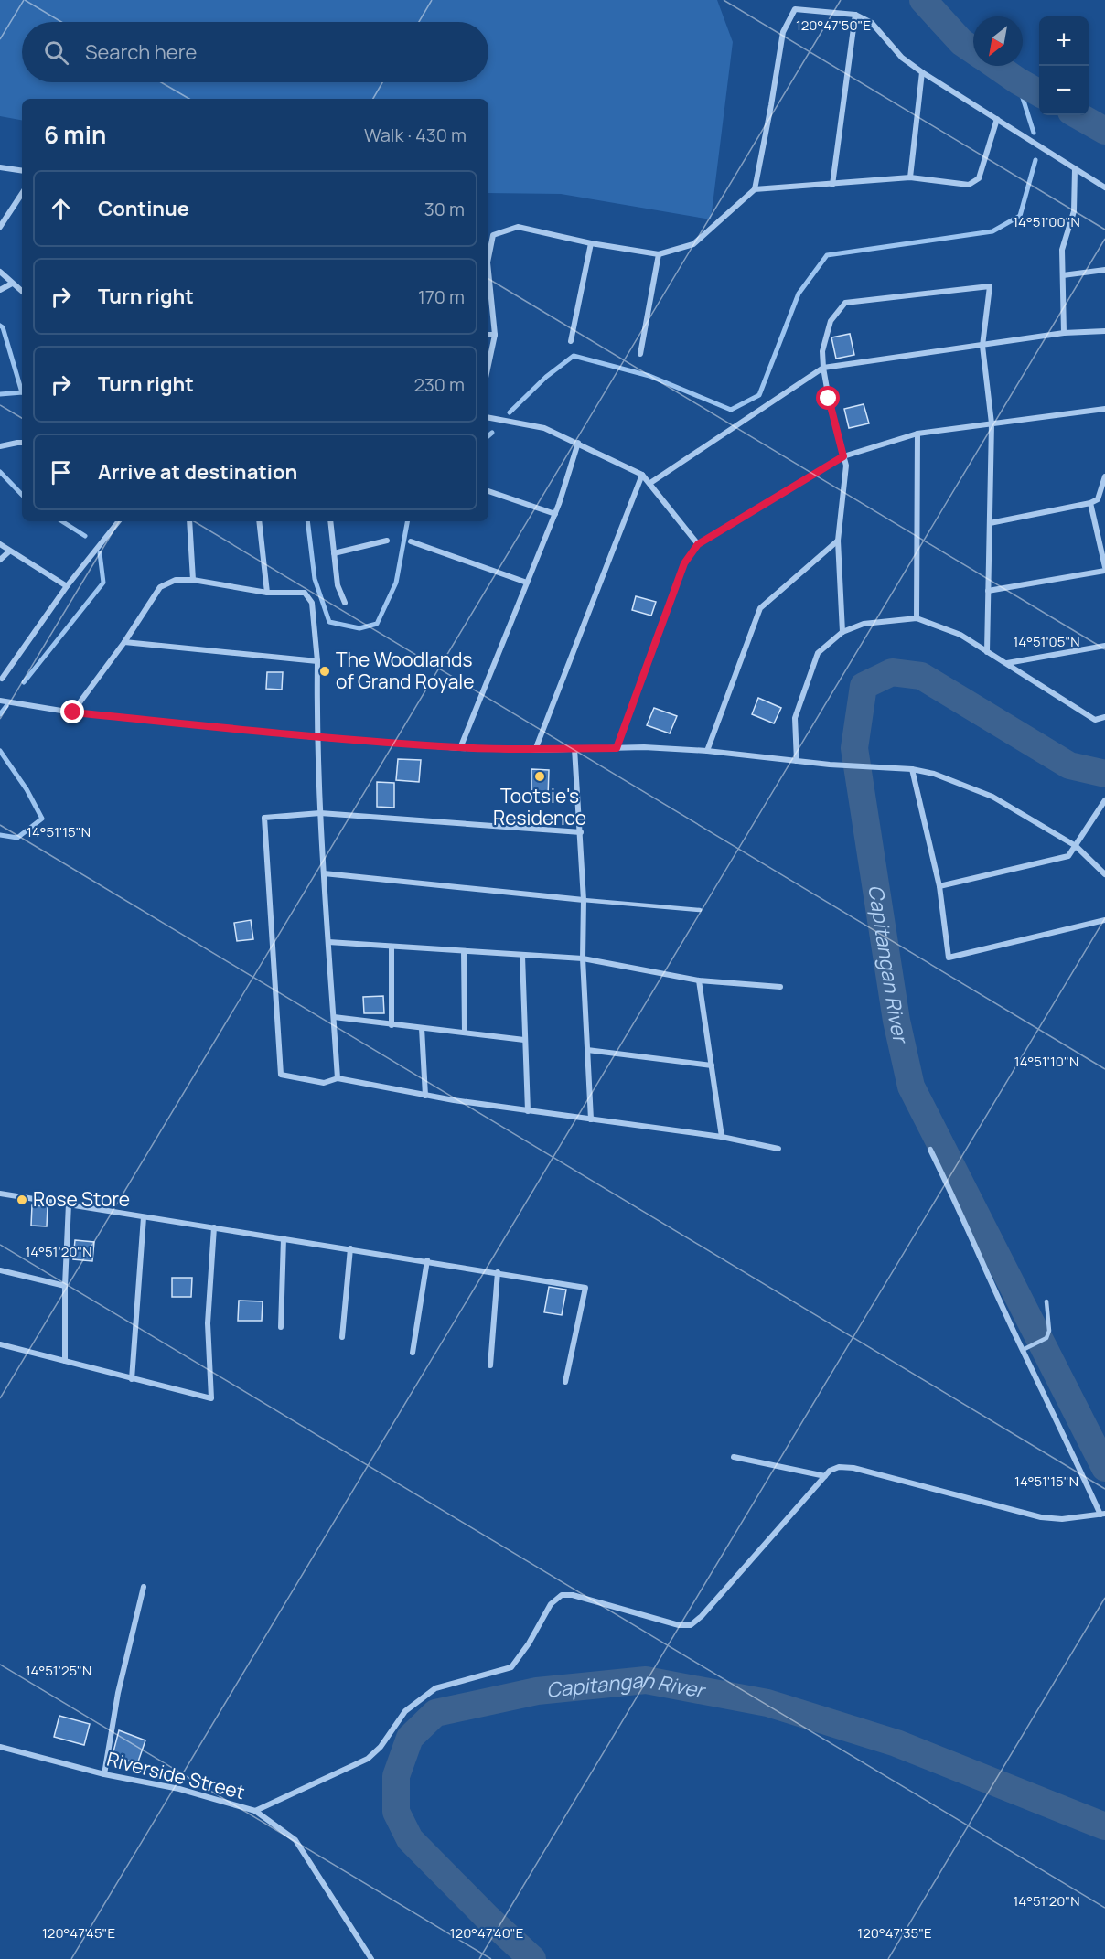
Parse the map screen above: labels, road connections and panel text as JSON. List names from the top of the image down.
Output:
{
  "streets": {
    "street": ["Riverside Street"]
  },
  "water": ["Capitangan River"],
  "places": ["The Woodlands of Grand Royale", "Tootsie's Residence", "Rose Store"],
  "north": "bottom left",
  "page": {
    "map_buttons": ["+", "−"],
    "search": "Search here",
    "heading": ["6 min", "Walk · 430 m"],
    "list": [
      ["Continue", "30 m"],
      ["Turn right", "170 m"],
      ["Turn right", "230 m"],
      "Arrive at destination"
    ]
  },
  "coordinates": [
    "120°47'50\"E",
    "14°51'00\"N",
    "14°51'05\"N",
    "14°51'15\"N",
    "14°51'10\"N",
    "14°51'20\"N",
    "14°51'25\"N",
    "120°47'45\"E",
    "120°47'40\"E",
    "120°47'35\"E"
  ]
}
